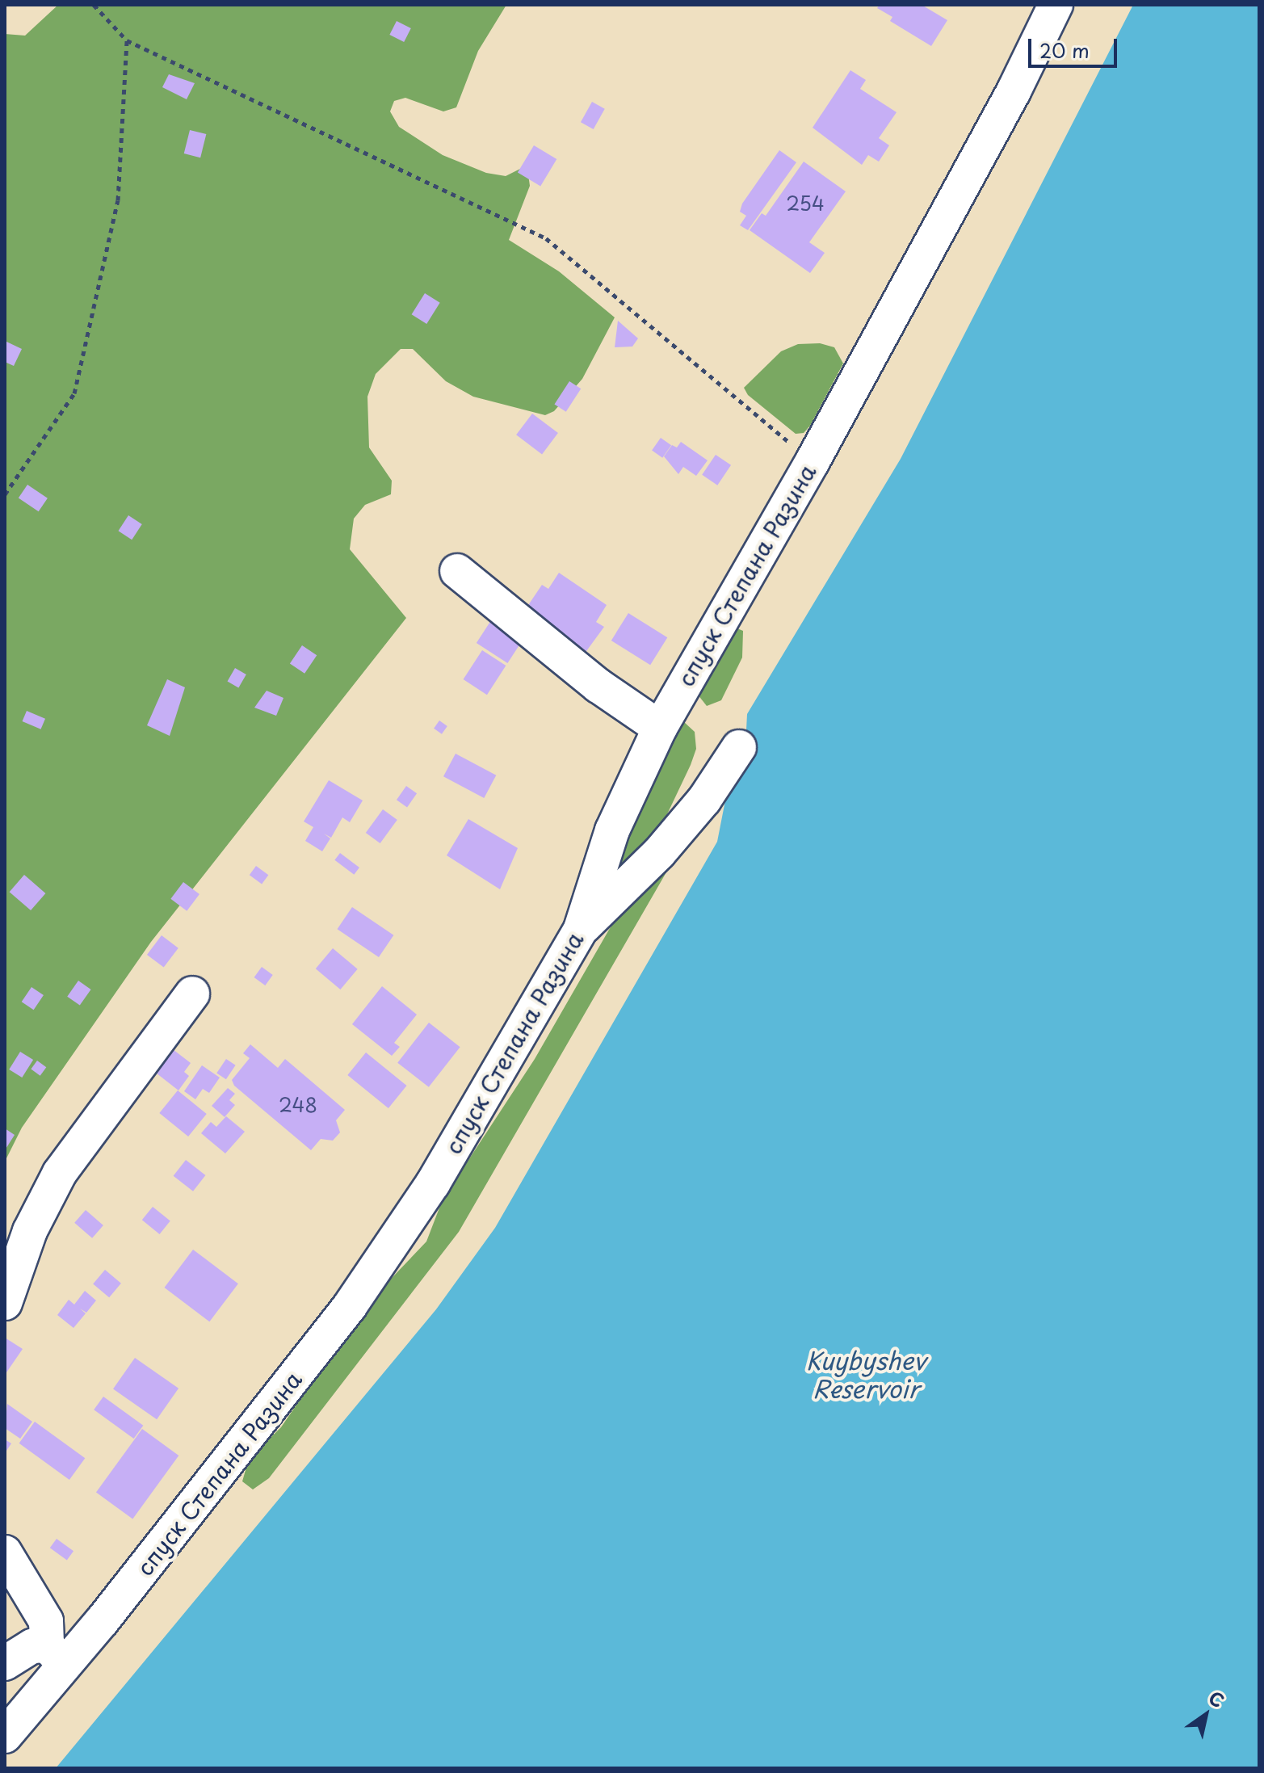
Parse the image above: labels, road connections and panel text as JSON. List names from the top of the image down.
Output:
{
  "streets": {
    "street": ["спуск Степана Разина"]
  },
  "water": ["Kuybyshev Reservoir"],
  "house_numbers": ["254", "248"],
  "scale_bar": "20 m",
  "north": "top right"
}
